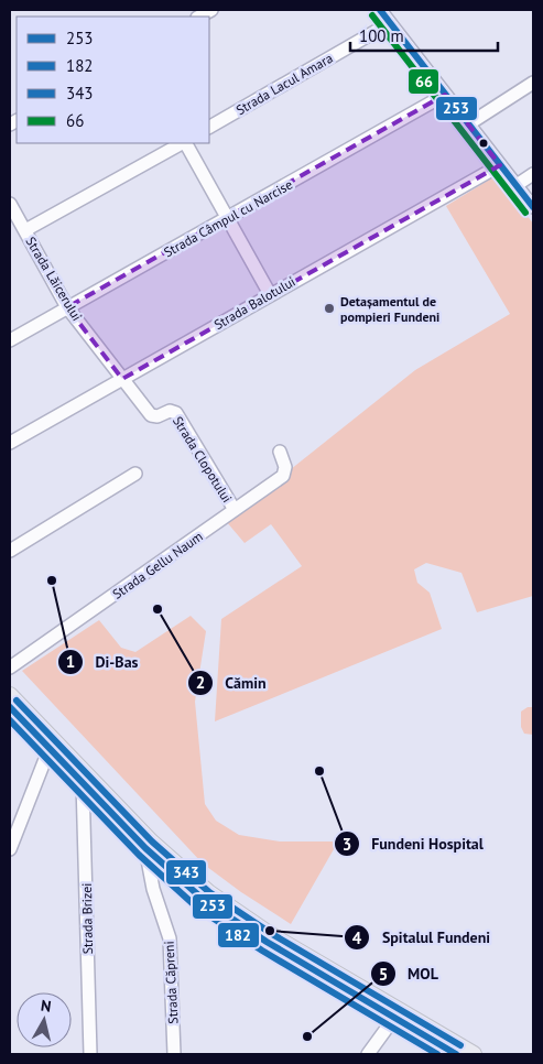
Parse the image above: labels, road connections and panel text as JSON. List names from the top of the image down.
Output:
{
  "streets": {
    "street": [
      "Strada Lacul Amara",
      "Strada Câmpul cu Narcise",
      "Strada Lăicerului",
      "Strada Balotului",
      "Strada Clopotului",
      "Strada Gellu Naum",
      "Strada Brizei",
      "Strada Căpreni"
    ]
  },
  "crossings": [
    ["Strada Câmpul cu Narcise", "Strada Lăicerului"],
    ["Strada Lăicerului", "Strada Balotului"],
    ["Strada Lăicerului", "Strada Clopotului"],
    ["Strada Balotului", "Strada Clopotului"],
    ["Strada Clopotului", "Strada Gellu Naum"]
  ],
  "places": [
    "Detașamentul de pompieri Fundeni",
    "Di-Bas",
    "Cămin",
    "Fundeni Hospital",
    "Spitalul Fundeni",
    "MOL"
  ],
  "lines": [
    "transit line 253",
    "transit line 66",
    "transit line 343",
    "transit line 182"
  ],
  "legend": [
    "253",
    "182",
    "343",
    "66"
  ],
  "scale_bar": "100 m",
  "north": "top"
}
